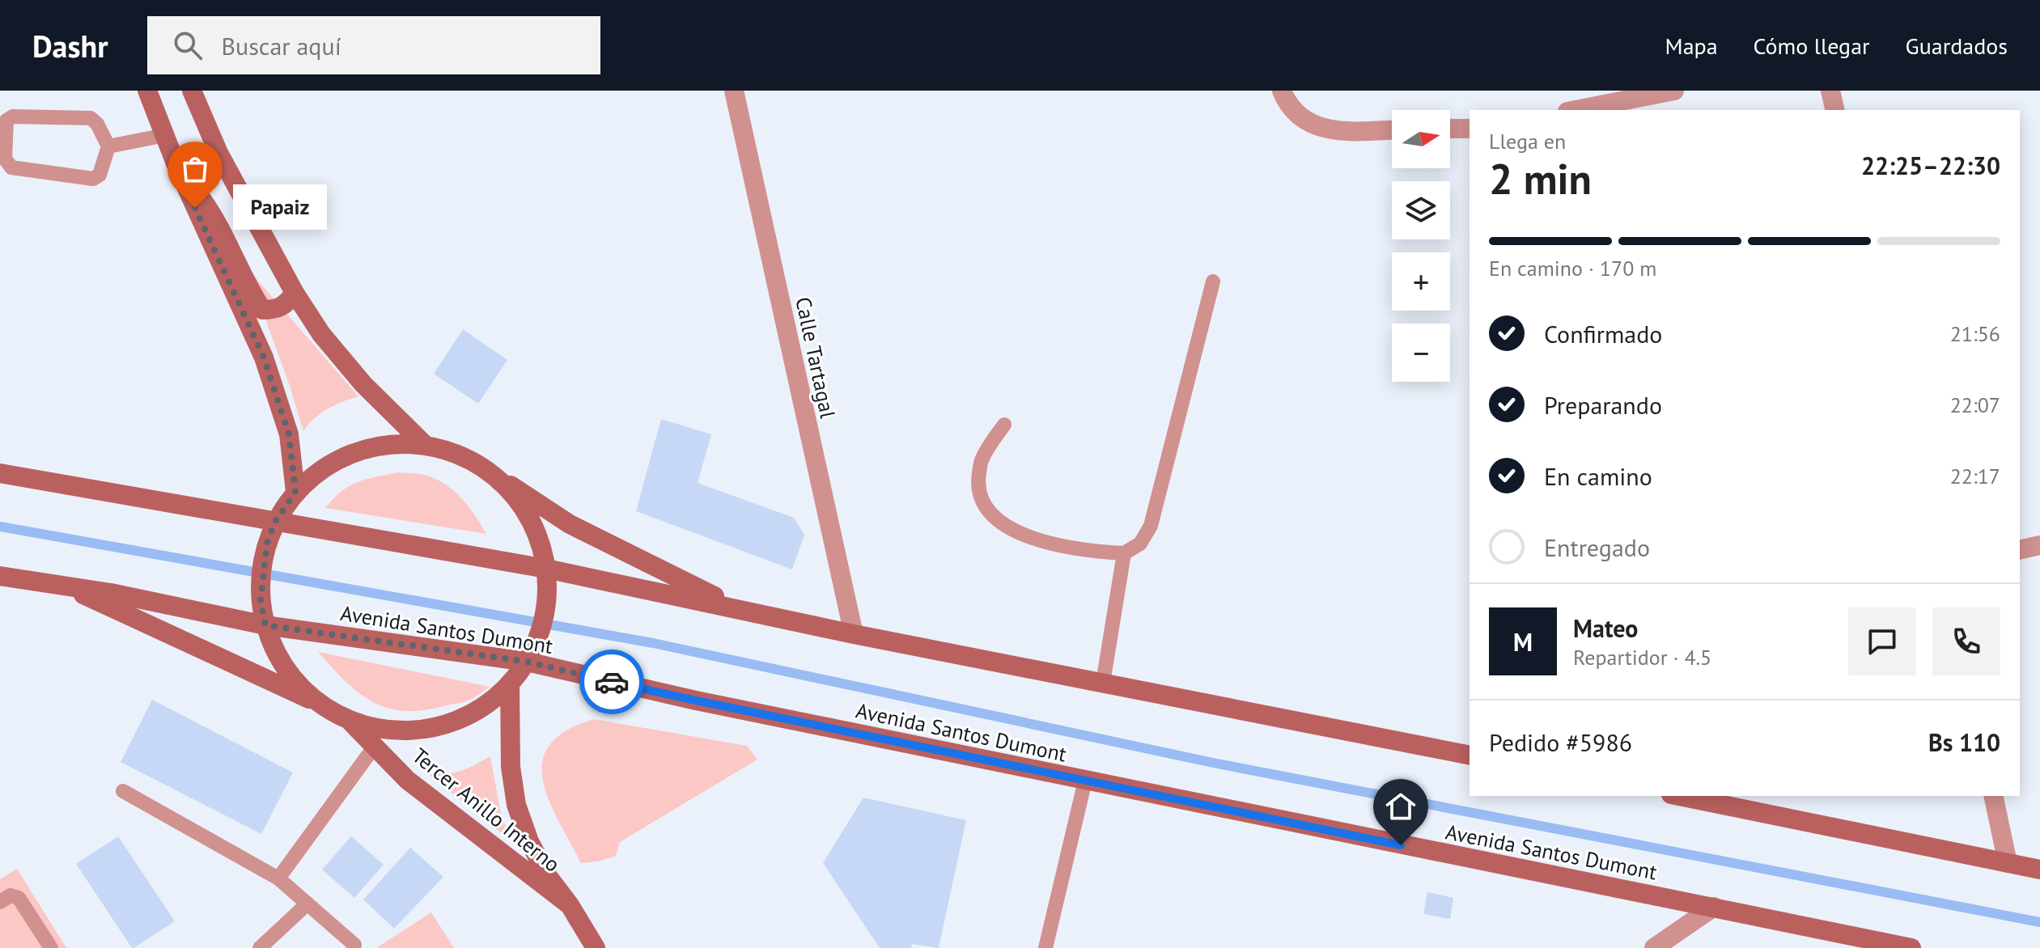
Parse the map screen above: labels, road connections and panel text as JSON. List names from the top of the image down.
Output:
{
  "streets": {
    "main road": ["Avenida Santos Dumont", "Tercer Anillo Interno"],
    "street": ["Calle Tartagal"]
  },
  "places": ["Papaiz"],
  "north": "right",
  "page": {
    "header": "Dashr",
    "search": "Buscar aquí",
    "nav": ["Mapa", "Cómo llegar", "Guardados"],
    "map_buttons": ["+", "−"],
    "heading": ["2 min", "Llega en", "22:25–22:30"],
    "panel": [
      "Mateo",
      "Repartidor · 4.5",
      "Pedido #5986",
      "Bs 110"
    ],
    "bubble": "Papaiz",
    "bar": "En camino · 170 m",
    "list": [
      ["Confirmado", "21:56"],
      ["Preparando", "22:07"],
      ["En camino", "22:17"],
      "Entregado"
    ],
    "round": "M"
  }
}
